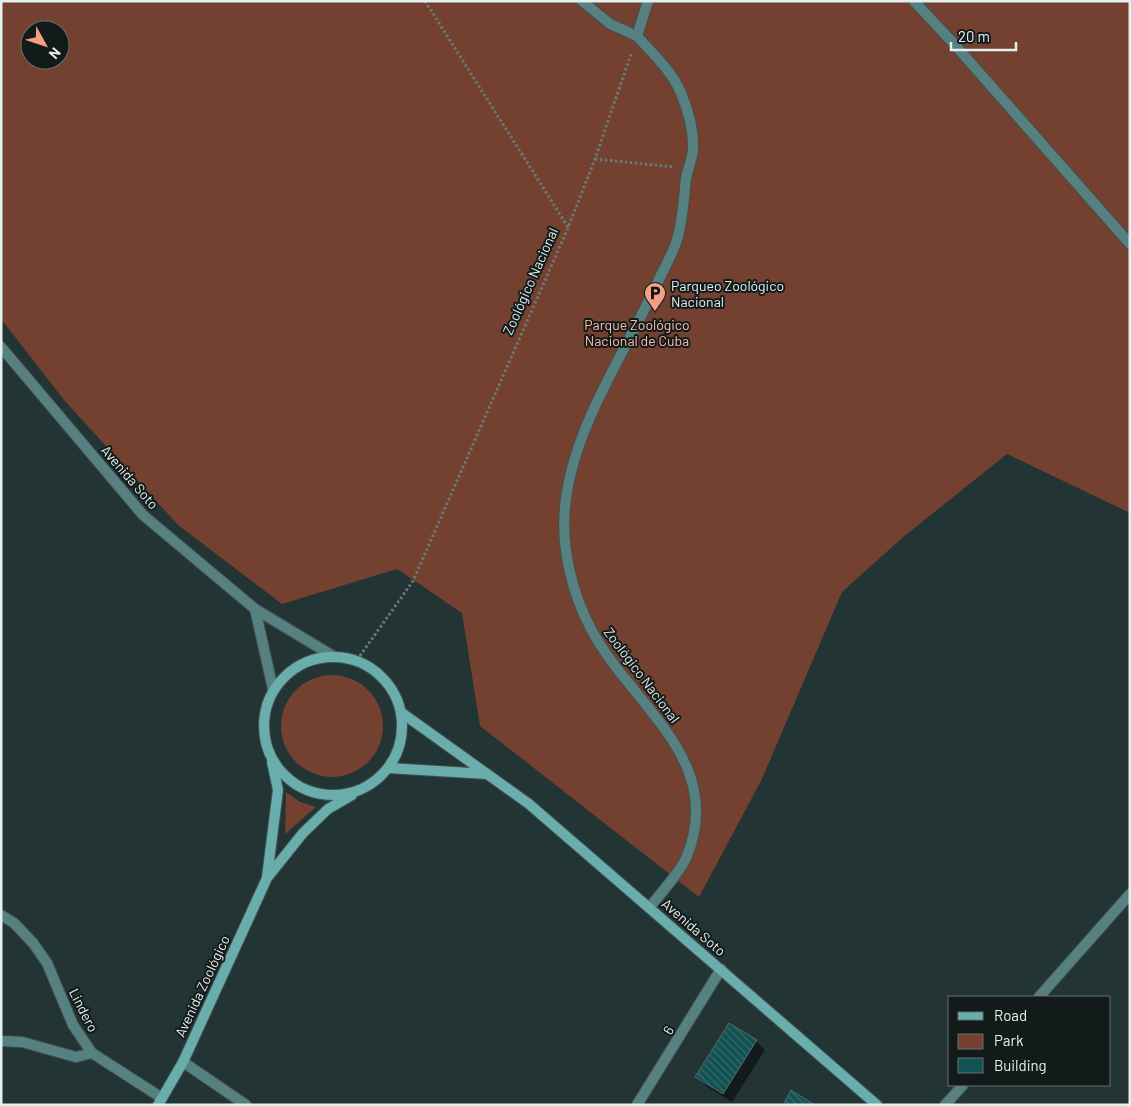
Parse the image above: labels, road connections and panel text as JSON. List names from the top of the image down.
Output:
{
  "streets": {
    "street": [
      "Zoológico Nacional",
      "Avenida Soto",
      "Avenida Zoológico",
      "Lindero",
      "6"
    ]
  },
  "crossings": [
    ["Zoológico Nacional", "Avenida Soto"],
    ["Zoológico Nacional", "Avenida Zoológico"],
    ["Avenida Soto", "Avenida Zoológico"],
    ["Avenida Soto", "6"],
    ["Avenida Zoológico", "Lindero"]
  ],
  "parks": ["Parque Zoológico Nacional de Cuba"],
  "places": {
    "parking": ["Parqueo Zoológico Nacional"]
  },
  "legend": ["Road", "Park", "Building"],
  "scale_bar": "20 m",
  "north": "bottom right"
}
